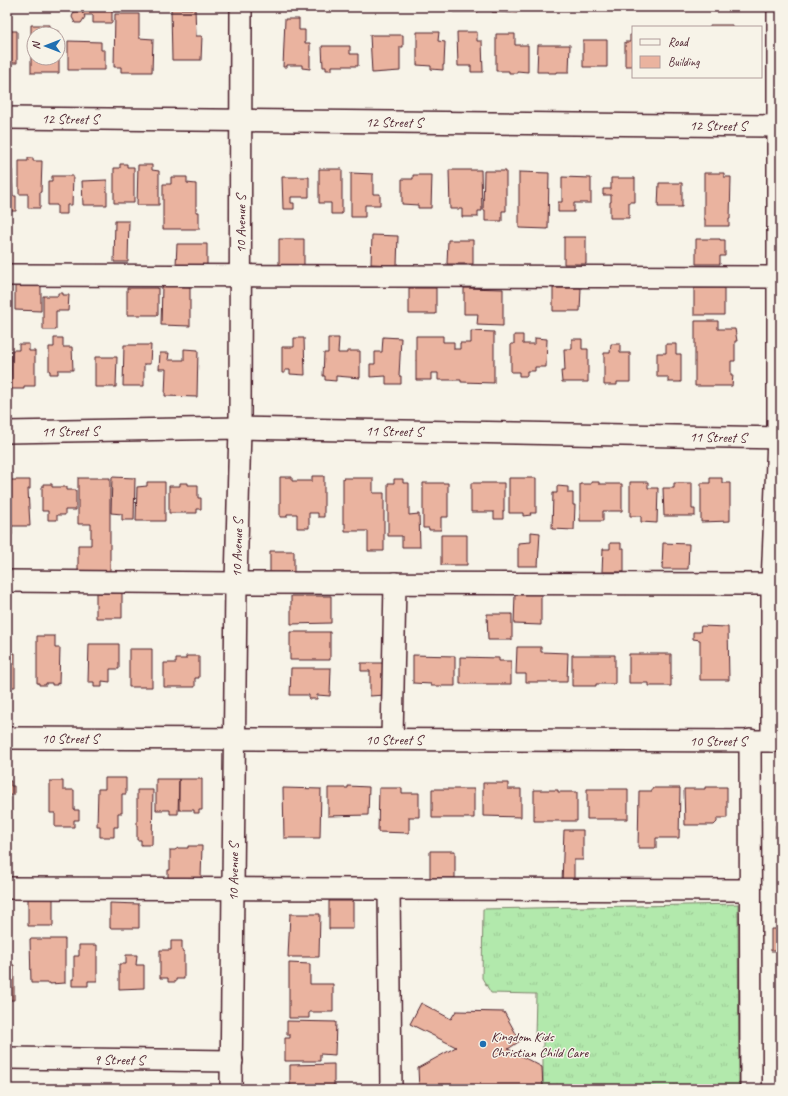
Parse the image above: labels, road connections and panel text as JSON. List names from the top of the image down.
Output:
{
  "streets": {
    "street": [
      "12 Street S",
      "10 Avenue S",
      "11 Street S",
      "10 Street S",
      "9 Street S"
    ]
  },
  "crossings": [
    ["12 Street S", "10 Avenue S"],
    ["10 Avenue S", "11 Street S"],
    ["10 Avenue S", "10 Street S"],
    ["10 Avenue S", "9 Street S"]
  ],
  "places": ["Kingdom Kids Christian Child Care"],
  "legend": ["Road", "Building"],
  "north": "left"
}
